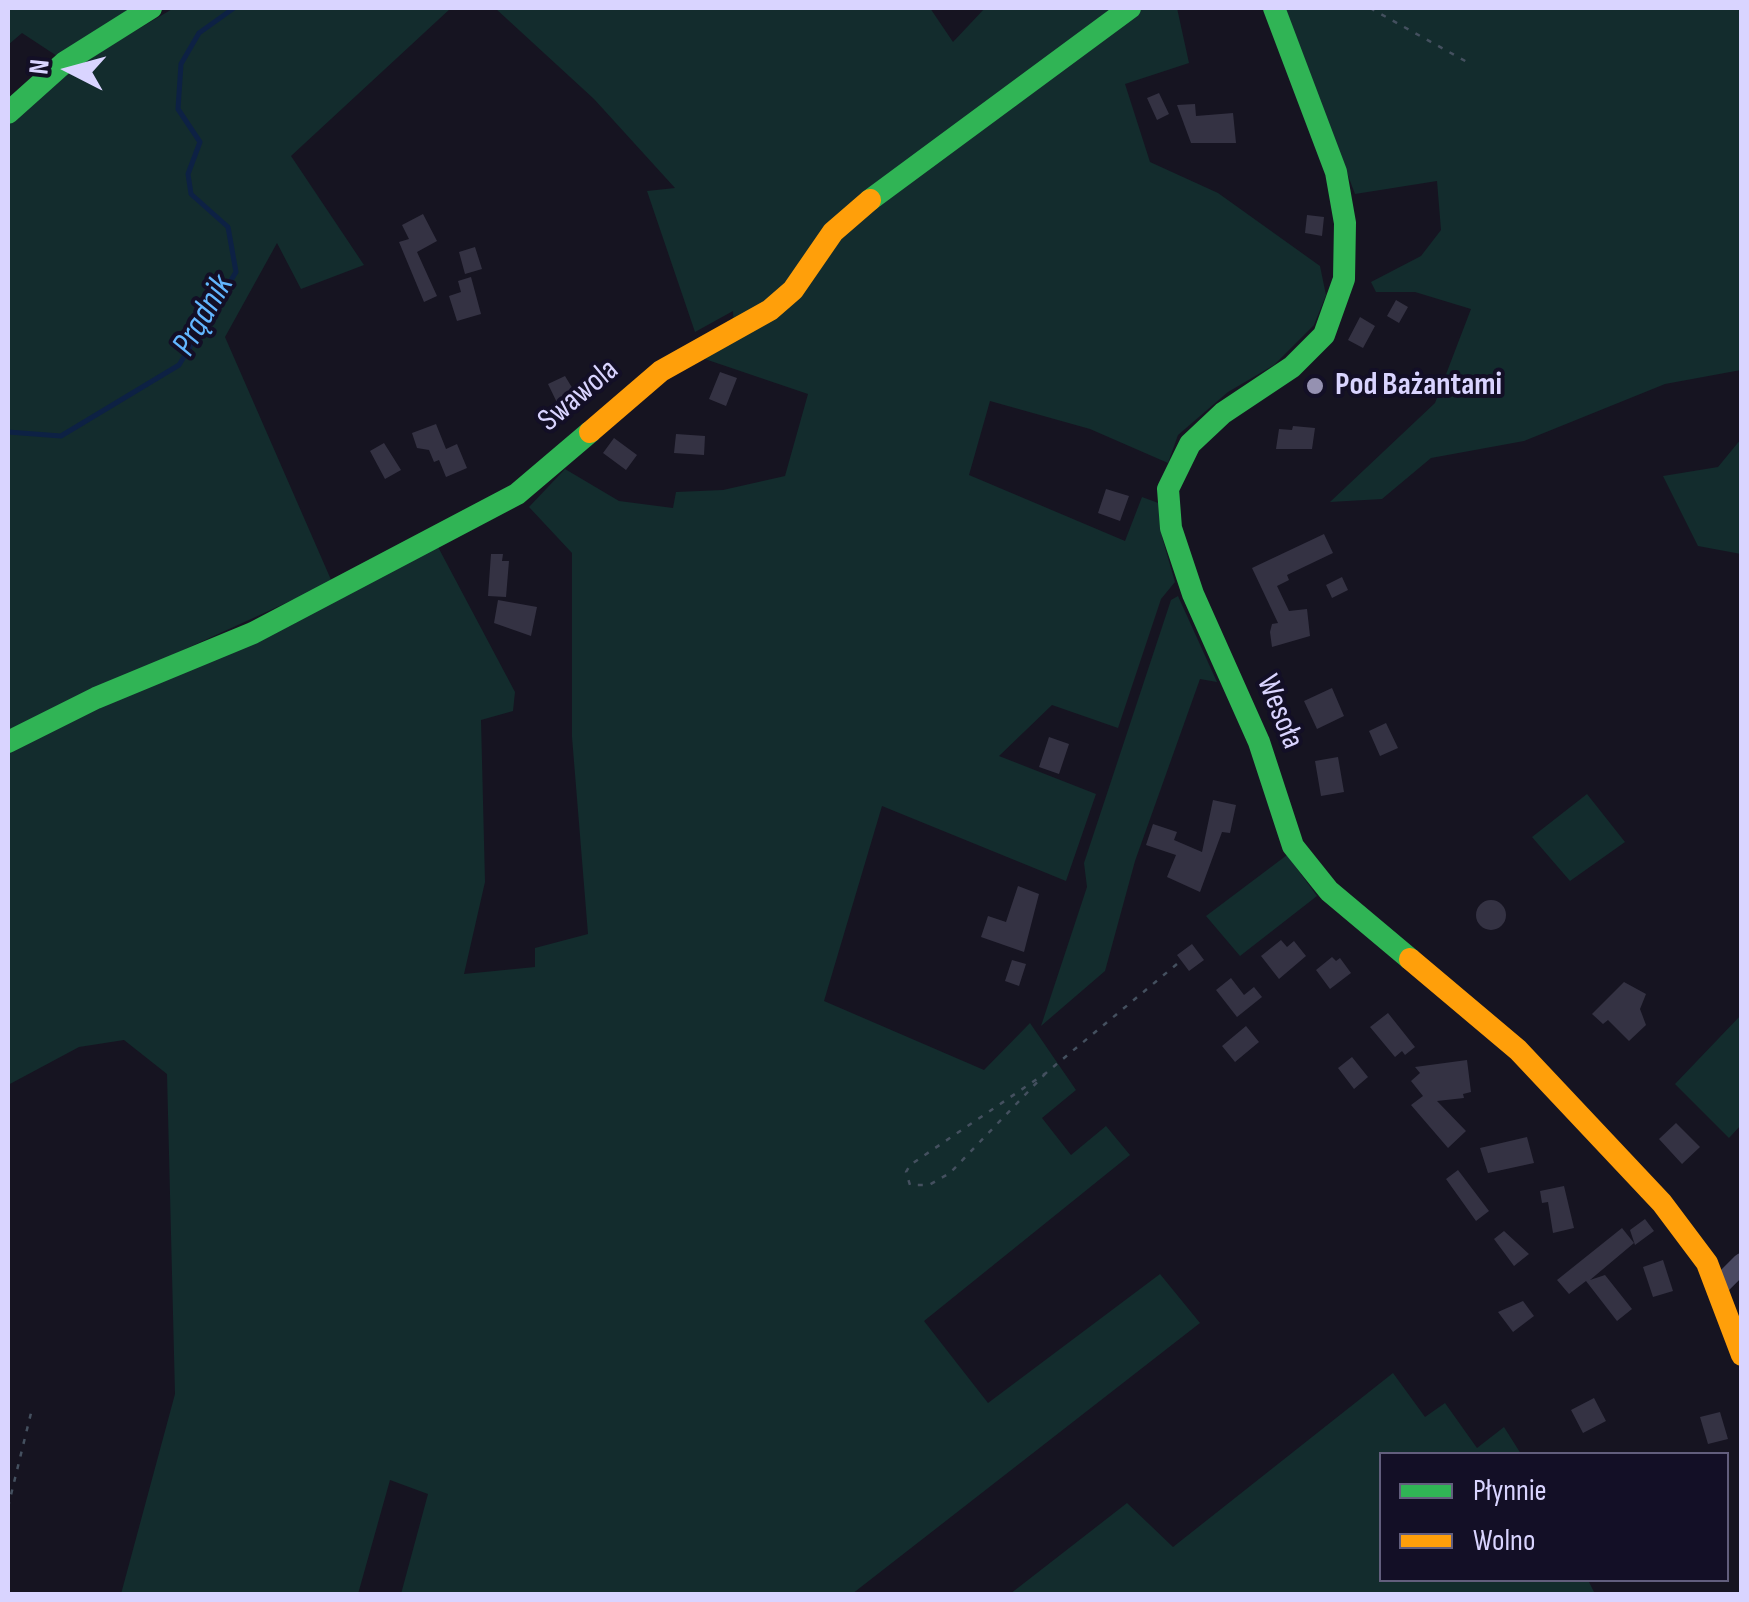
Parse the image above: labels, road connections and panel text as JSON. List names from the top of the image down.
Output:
{
  "streets": {
    "street": ["Swawola", "Wesoła"]
  },
  "water": ["Prądnik"],
  "places": ["Pod Bażantami"],
  "legend": ["Płynnie", "Wolno"],
  "north": "left"
}
